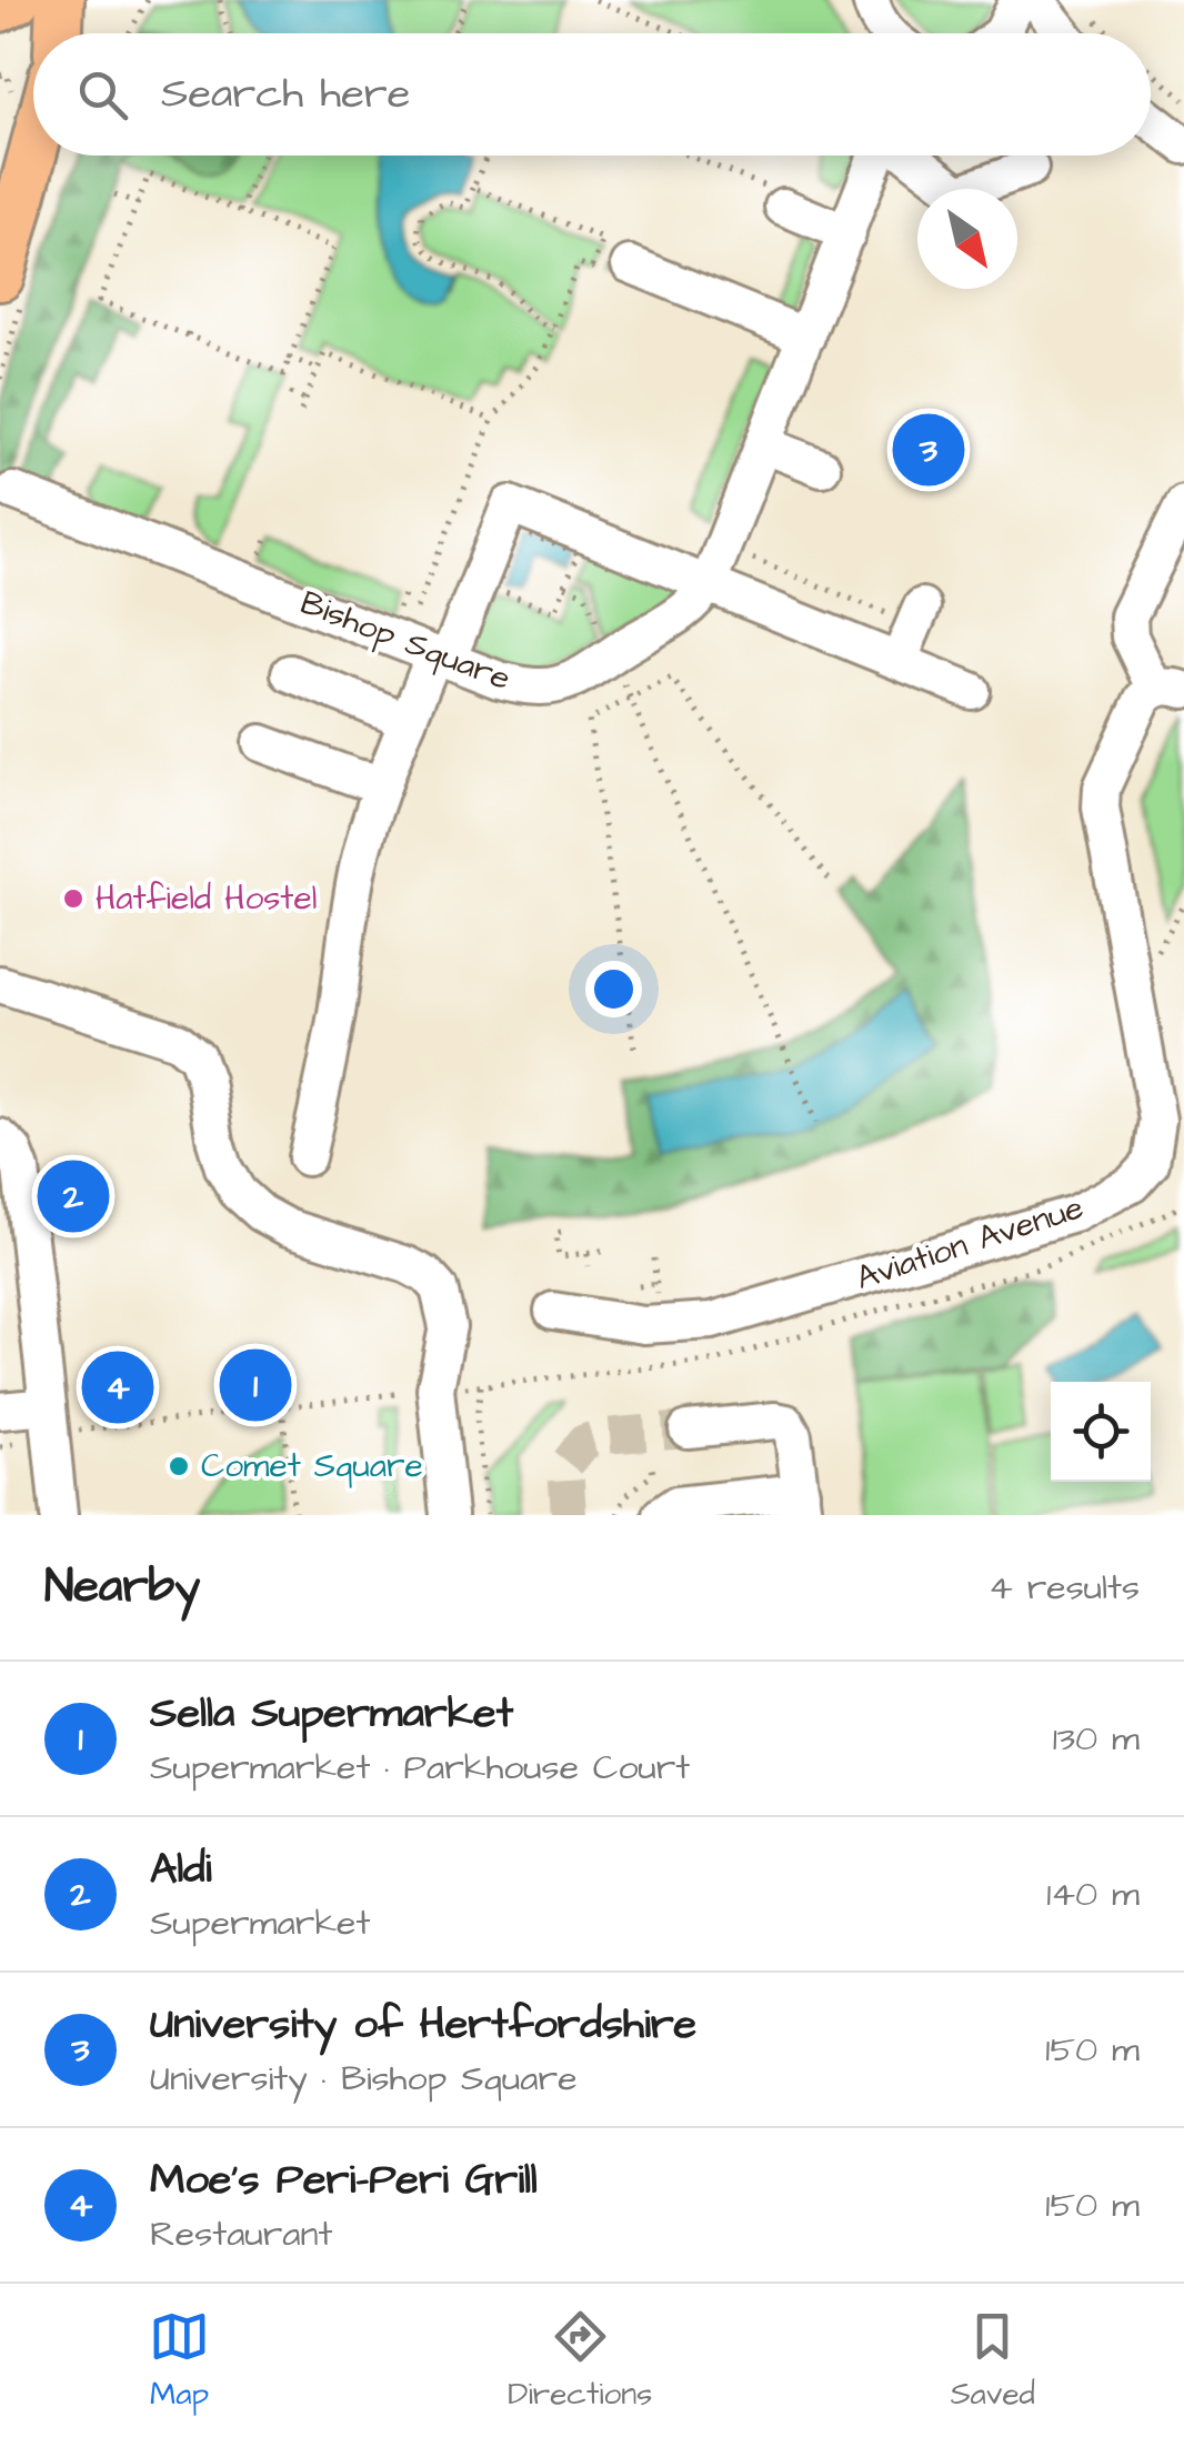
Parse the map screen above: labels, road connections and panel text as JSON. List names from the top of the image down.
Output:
{
  "streets": {
    "street": ["Bishop Square", "Aviation Avenue"]
  },
  "places": ["Hatfield Hostel", "Comet Square"],
  "north": "bottom right",
  "page": {
    "search": "Search here",
    "pins": [
      "3",
      "2",
      "1",
      "4"
    ],
    "heading": ["Nearby", "4 results"],
    "list": [
      {
        "mark": "1",
        "name": "Sella Supermarket",
        "note": "Supermarket · Parkhouse Court",
        "value": "130 m"
      },
      {
        "mark": "2",
        "name": "Aldi",
        "note": "Supermarket",
        "value": "140 m"
      },
      {
        "mark": "3",
        "name": "University of Hertfordshire",
        "note": "University · Bishop Square",
        "value": "150 m"
      },
      {
        "mark": "4",
        "name": "Moe's Peri-Peri Grill",
        "note": "Restaurant",
        "value": "150 m"
      }
    ],
    "nav": ["Map", "Directions", "Saved"]
  }
}
